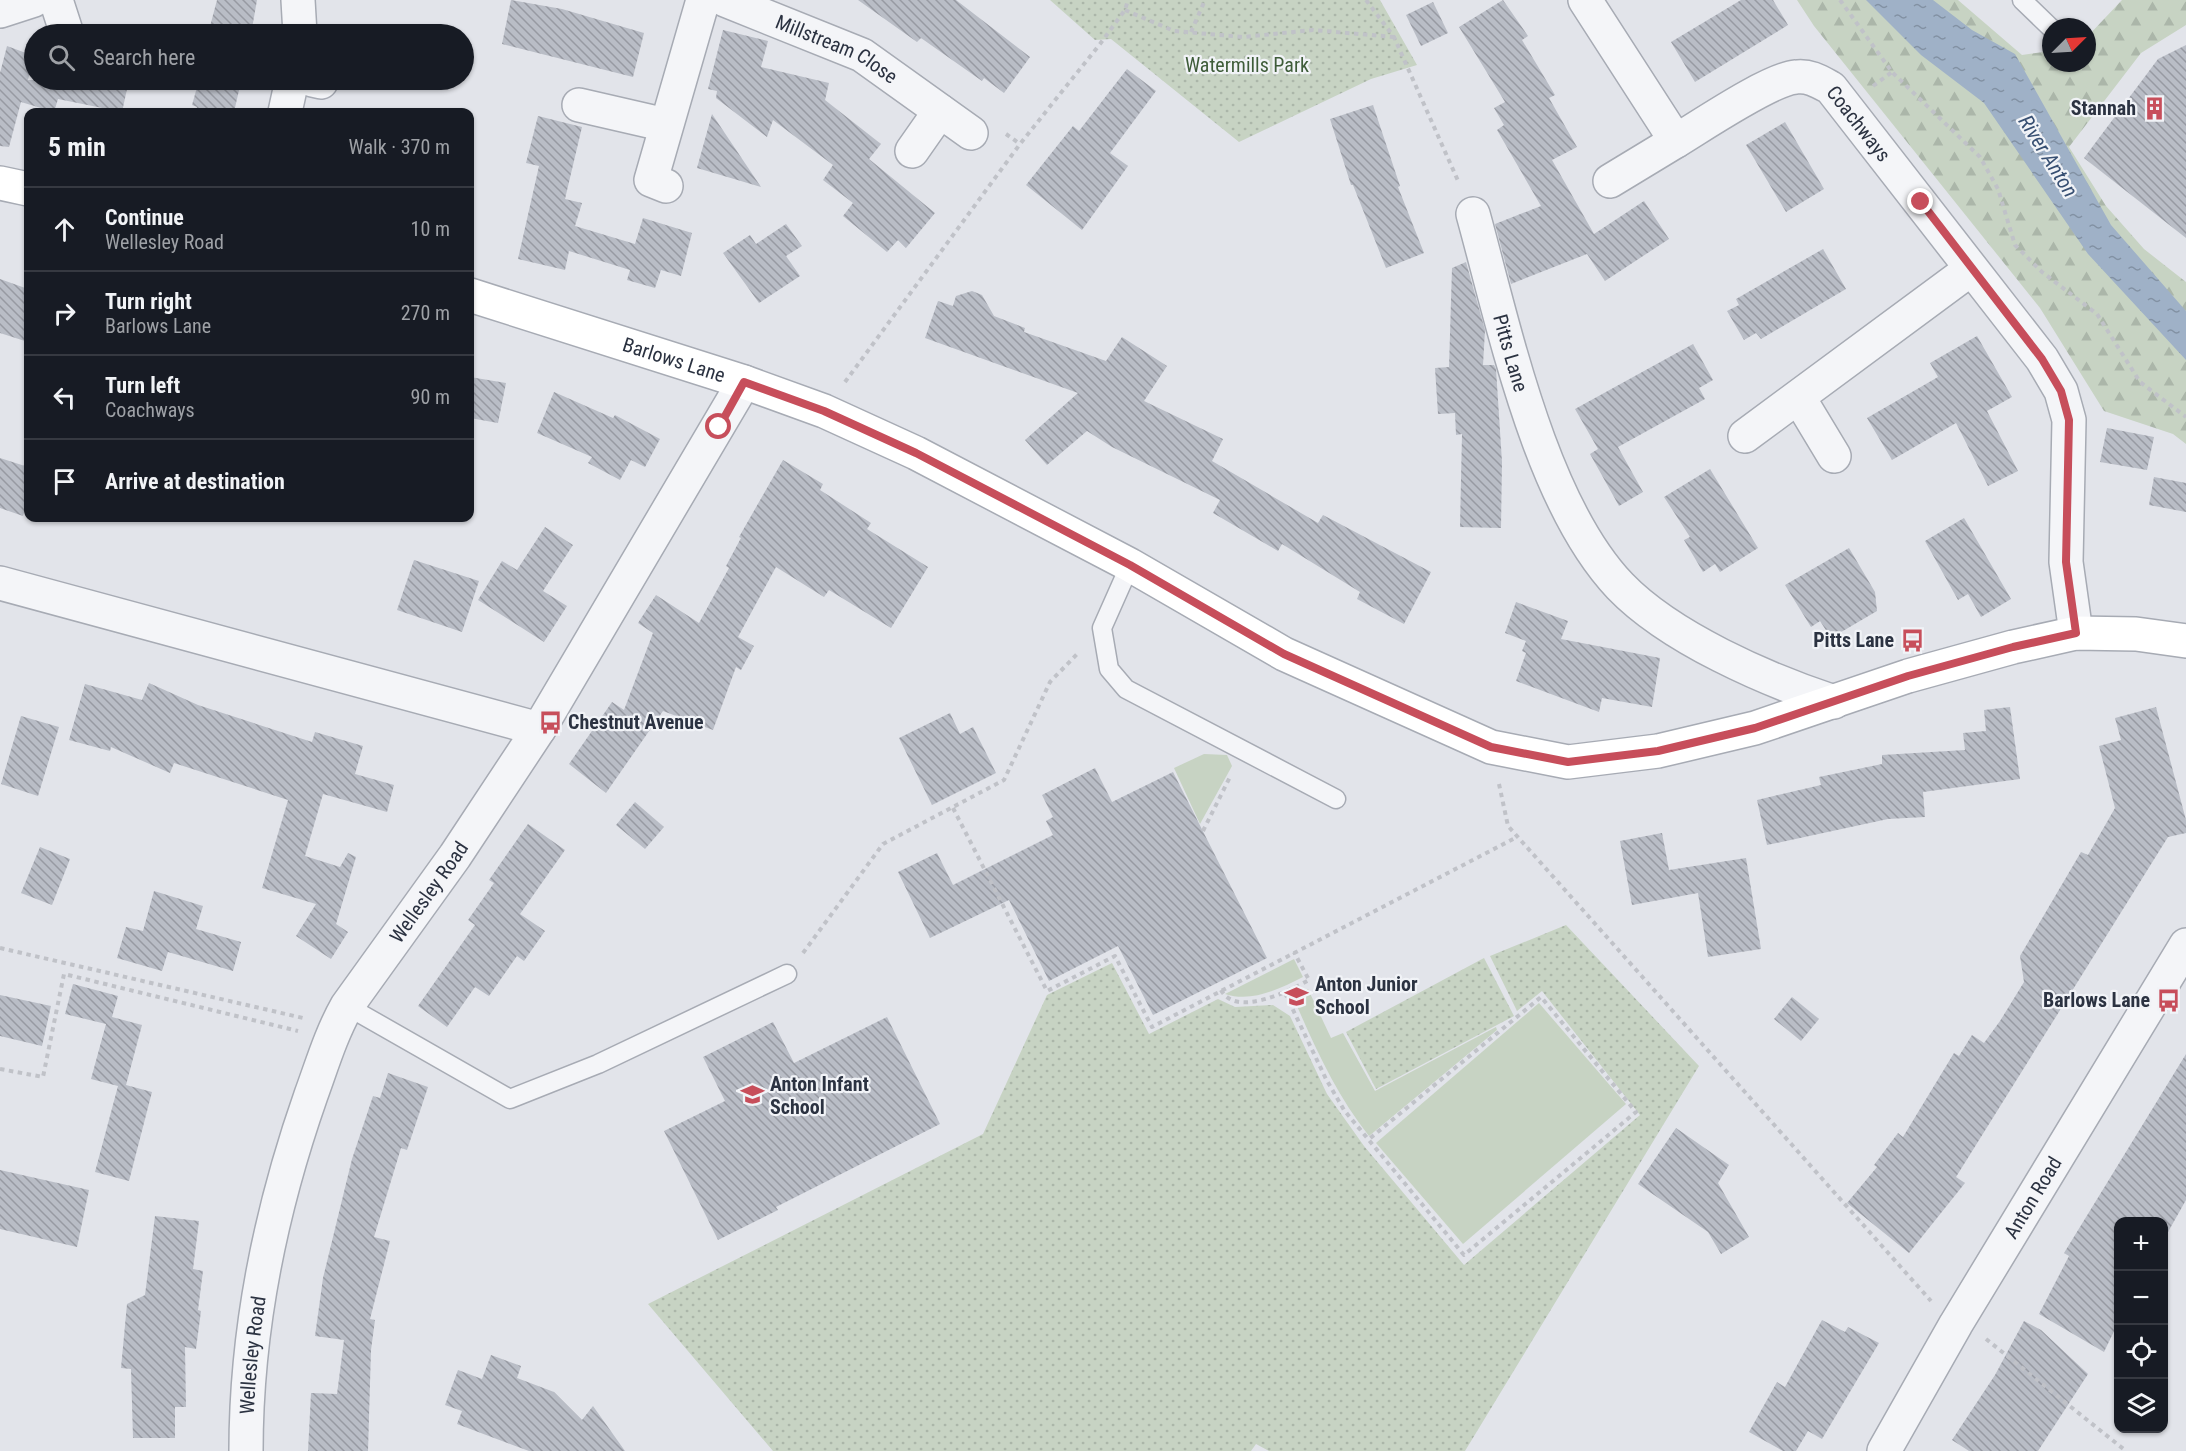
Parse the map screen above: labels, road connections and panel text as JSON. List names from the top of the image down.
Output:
{
  "streets": {
    "street": [
      "Millstream Close",
      "Coachways",
      "Pitts Lane",
      "Barlows Lane",
      "Wellesley Road",
      "Anton Road"
    ]
  },
  "crossings": [
    ["Coachways", "Barlows Lane"],
    ["Pitts Lane", "Barlows Lane"],
    ["Barlows Lane", "Wellesley Road"]
  ],
  "water": ["River Anton"],
  "parks": ["Watermills Park"],
  "places": {
    "building": ["Stannah"],
    "bus stop": ["Pitts Lane", "Chestnut Avenue", "Barlows Lane"],
    "school or university": ["Anton Junior School", "Anton Infant School"]
  },
  "north": "top right",
  "page": {
    "search": "Search here",
    "heading": ["5 min", "Walk · 370 m"],
    "list": [
      ["Continue", "Wellesley Road", "10 m"],
      ["Turn right", "Barlows Lane", "270 m"],
      ["Turn left", "Coachways", "90 m"],
      "Arrive at destination"
    ],
    "map_buttons": ["+", "−"]
  }
}
